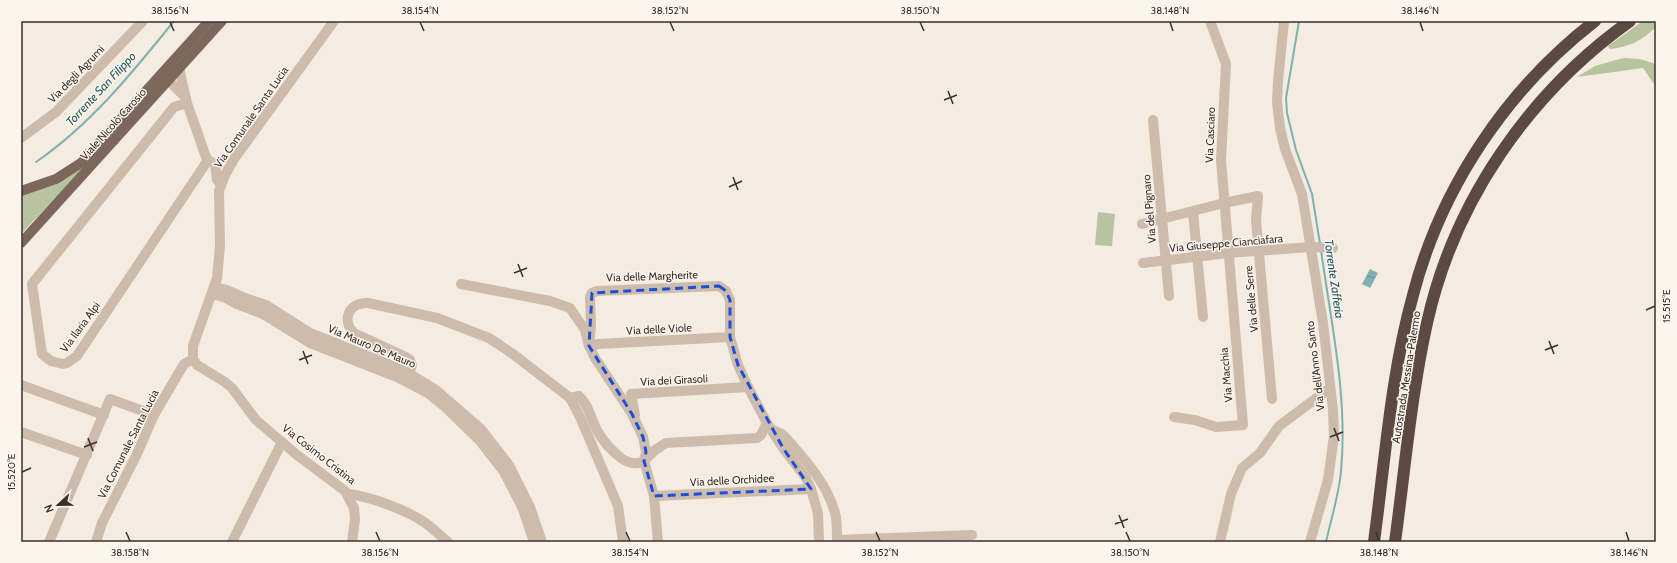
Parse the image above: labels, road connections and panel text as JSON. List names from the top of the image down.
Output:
{
  "streets": {
    "highway": ["Autostrada Messina-Palermo"],
    "main road": ["Viale Nicolò Carosio"],
    "street": [
      "Via degli Agrumi",
      "Via Comunale Santa Lucia",
      "Via Casciaro",
      "Via del Pignaro",
      "Via Giuseppe Cianciafara",
      "Via delle Margherite",
      "Via delle Serre",
      "Via Ilaria Alpi",
      "Via delle Viole",
      "Via Mauro De Mauro",
      "Via dell'Anno Santo",
      "Via Macchia",
      "Via dei Girasoli",
      "Via Cosimo Cristina",
      "Via delle Orchidee"
    ]
  },
  "crossings": [
    ["Via Comunale Santa Lucia", "Via Mauro De Mauro"],
    ["Via Comunale Santa Lucia", "Via Cosimo Cristina"],
    ["Via Casciaro", "Via Giuseppe Cianciafara"],
    ["Via Casciaro", "Via delle Serre"],
    ["Via Casciaro", "Via Macchia"],
    ["Via del Pignaro", "Via Giuseppe Cianciafara"],
    ["Via Giuseppe Cianciafara", "Via delle Serre"],
    ["Via Giuseppe Cianciafara", "Via dell'Anno Santo"],
    ["Via Giuseppe Cianciafara", "Via Macchia"],
    ["Via delle Margherite", "Via delle Viole"]
  ],
  "water": ["Torrente San Filippo", "Torrente Zafferia"],
  "north": "left",
  "coordinates": [
    "38.156°N",
    "38.154°N",
    "38.152°N",
    "38.150°N",
    "38.148°N",
    "38.146°N",
    "15.515°E",
    "15.520°E",
    "38.158°N"
  ]
}
